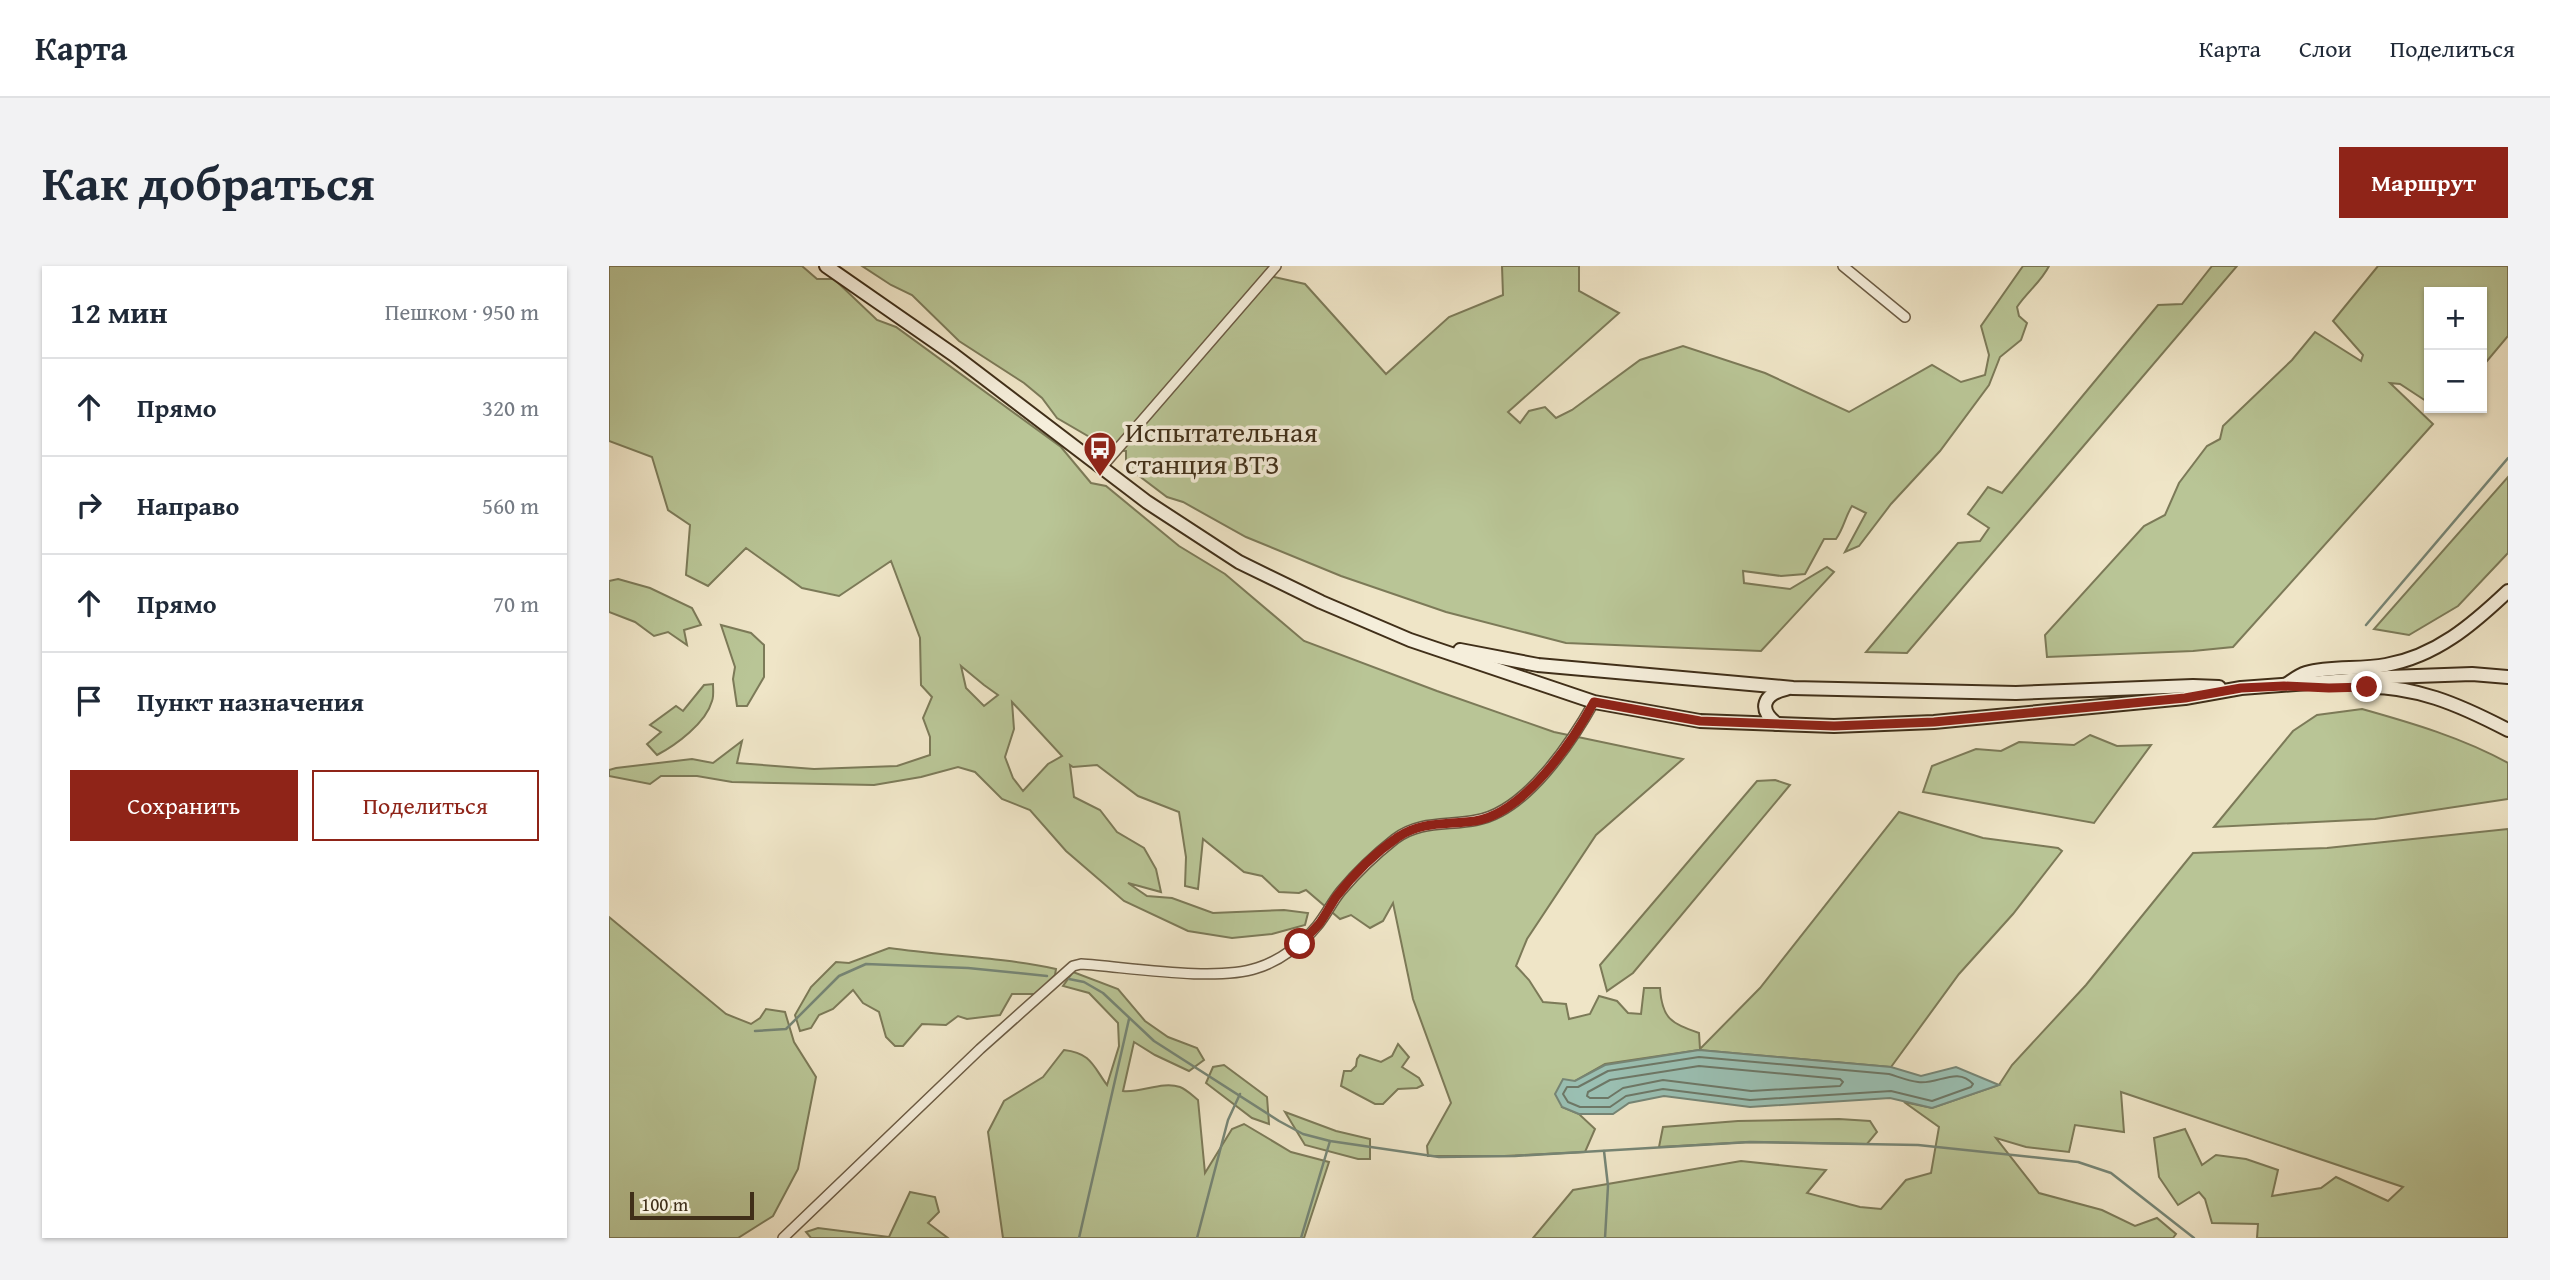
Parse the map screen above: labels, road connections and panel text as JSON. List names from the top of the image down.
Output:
{
  "places": {
    "bus stop": ["Испытательная станция ВТЗ"]
  },
  "scale_bar": "100 m",
  "page": {
    "header": "Карта",
    "nav": ["Карта", "Слои", "Поделиться"],
    "title": "Как добраться",
    "buttons": [
      "Маршрут",
      ["Сохранить", "Поделиться"]
    ],
    "heading": ["12 мин", "Пешком · 950 m"],
    "map_buttons": ["+", "−"],
    "list": [
      ["Прямо", "320 m"],
      ["Направо", "560 m"],
      ["Прямо", "70 m"],
      "Пункт назначения"
    ],
    "scale": "100 m"
  }
}
